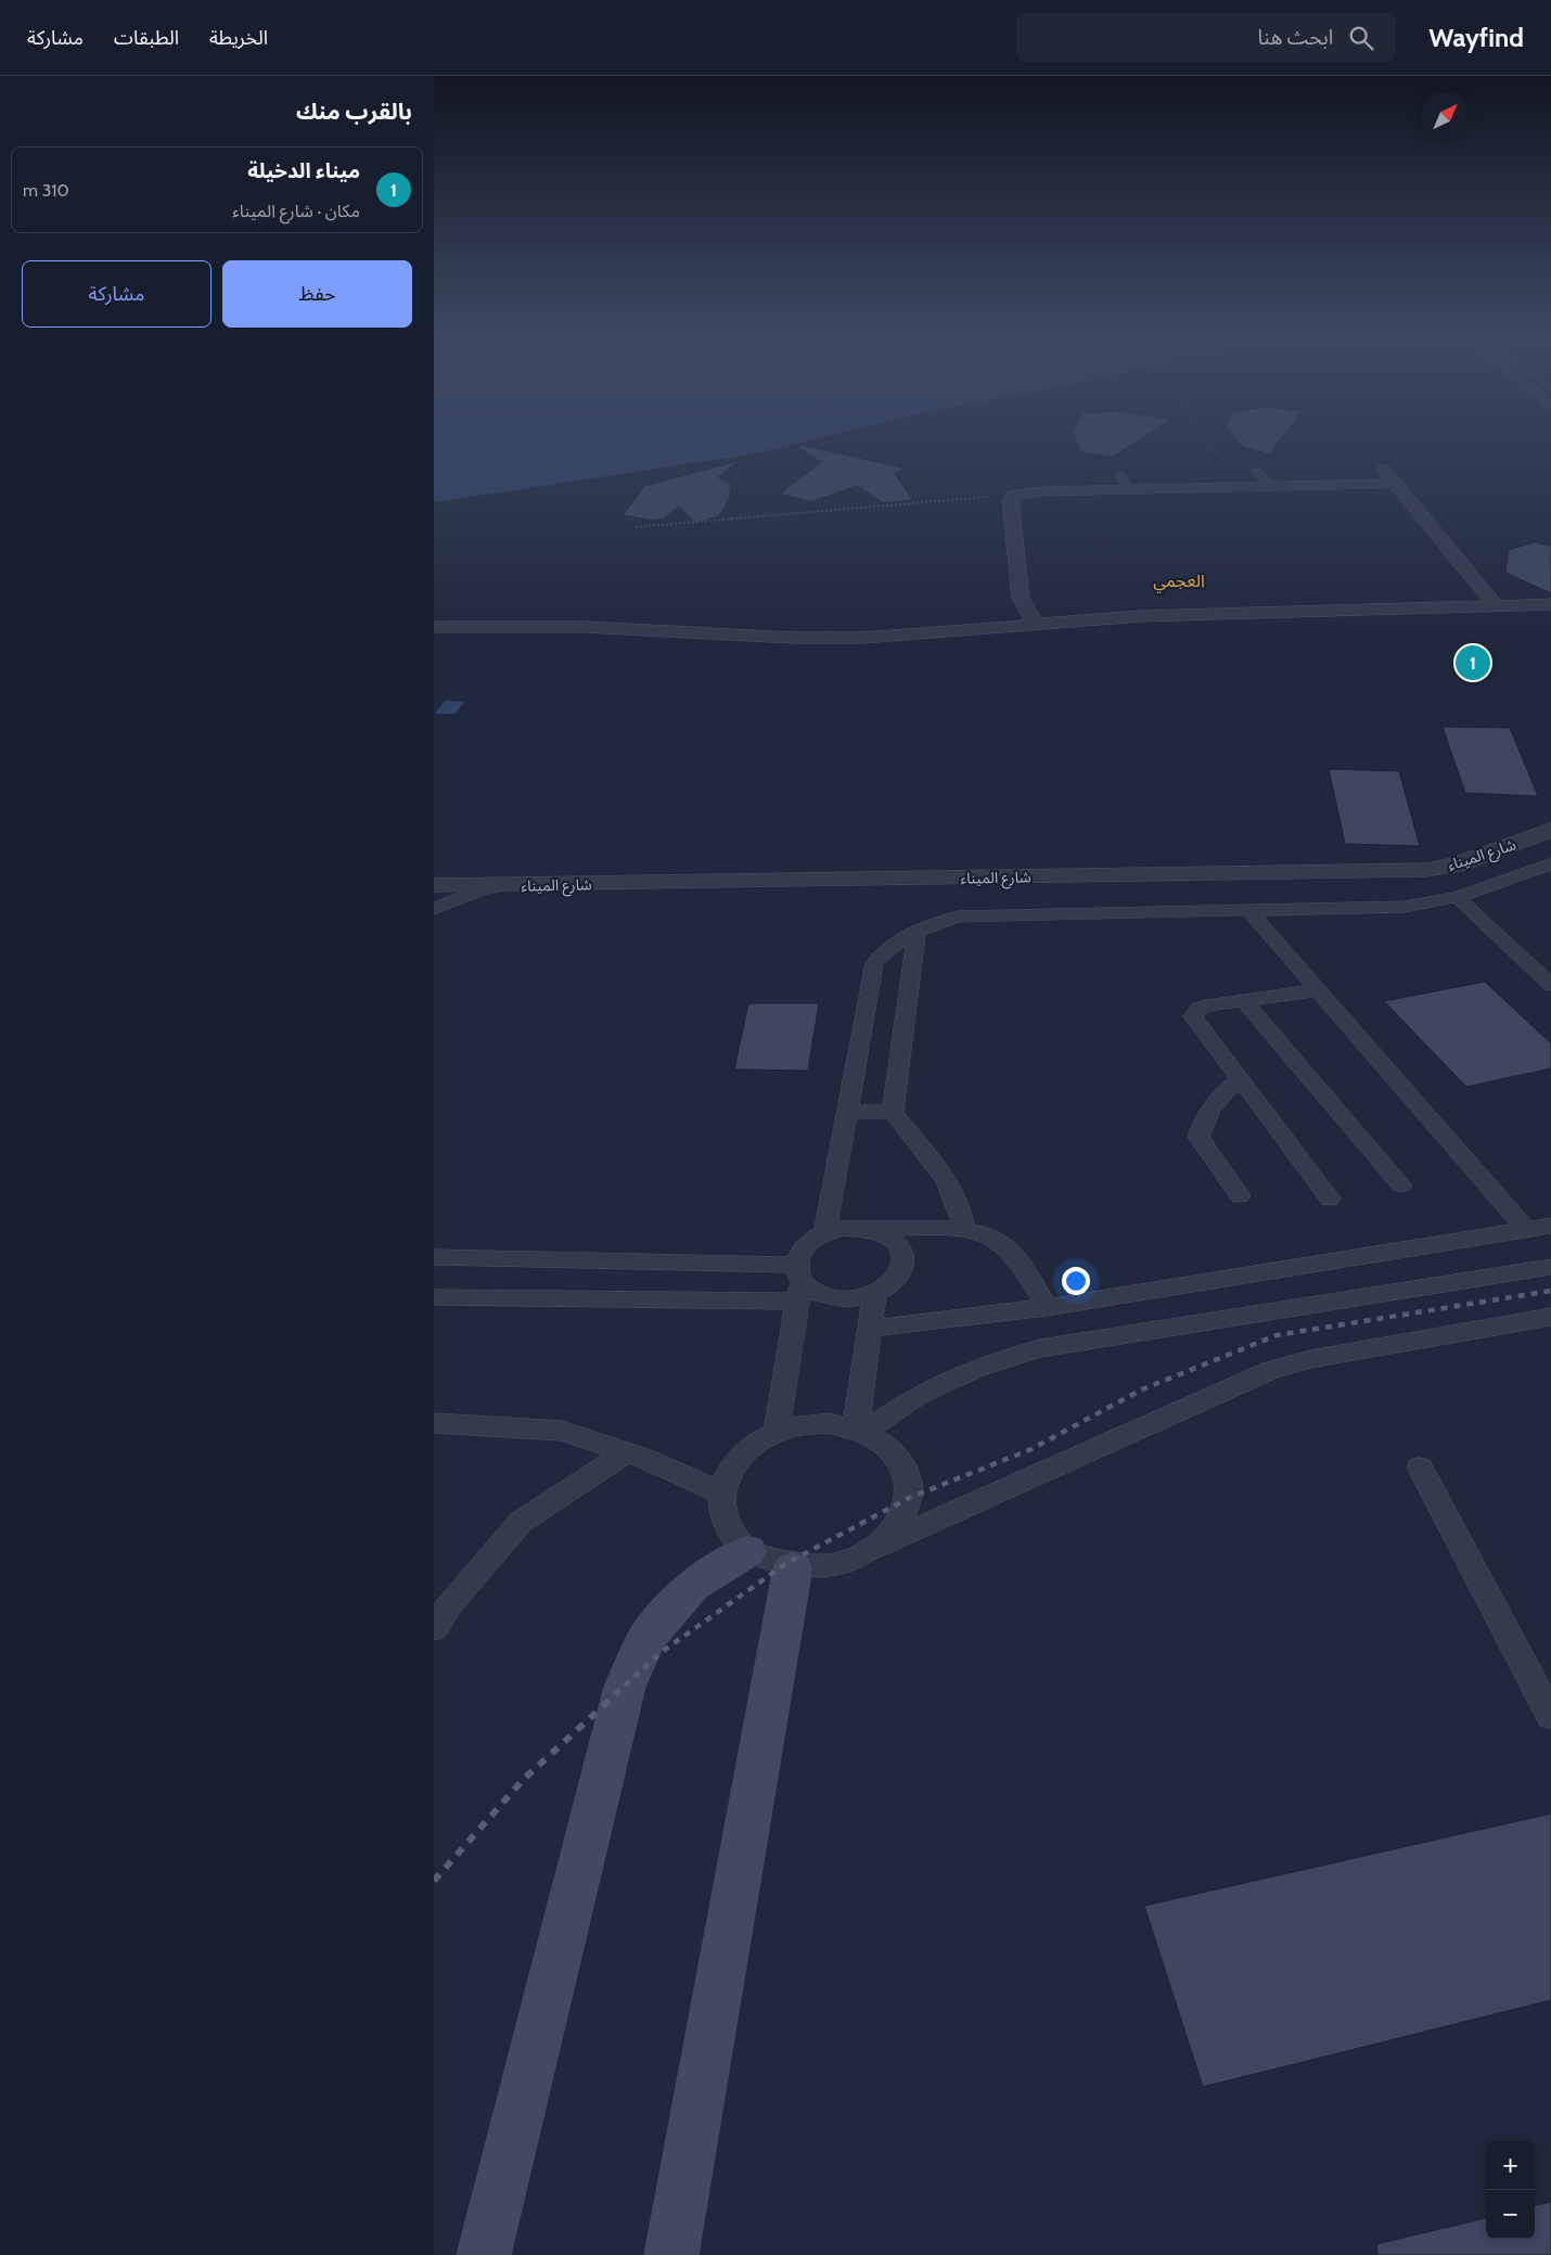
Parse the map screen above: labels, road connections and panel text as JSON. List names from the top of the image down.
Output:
{
  "streets": {
    "street": ["شارع الميناء"]
  },
  "districts": ["العجمي"],
  "north": "top right",
  "page": {
    "header": "Wayfind",
    "search": "ابحث هنا",
    "nav": ["الخريطة", "الطبقات", "مشاركة"],
    "heading": "بالقرب منك",
    "list": [
      {
        "mark": "1",
        "name": "ميناء الدخيلة",
        "note": "مكان · شارع الميناء",
        "value": "310 m"
      }
    ],
    "buttons": ["حفظ", "مشاركة"],
    "pins": "1",
    "map_buttons": ["+", "−"]
  }
}
